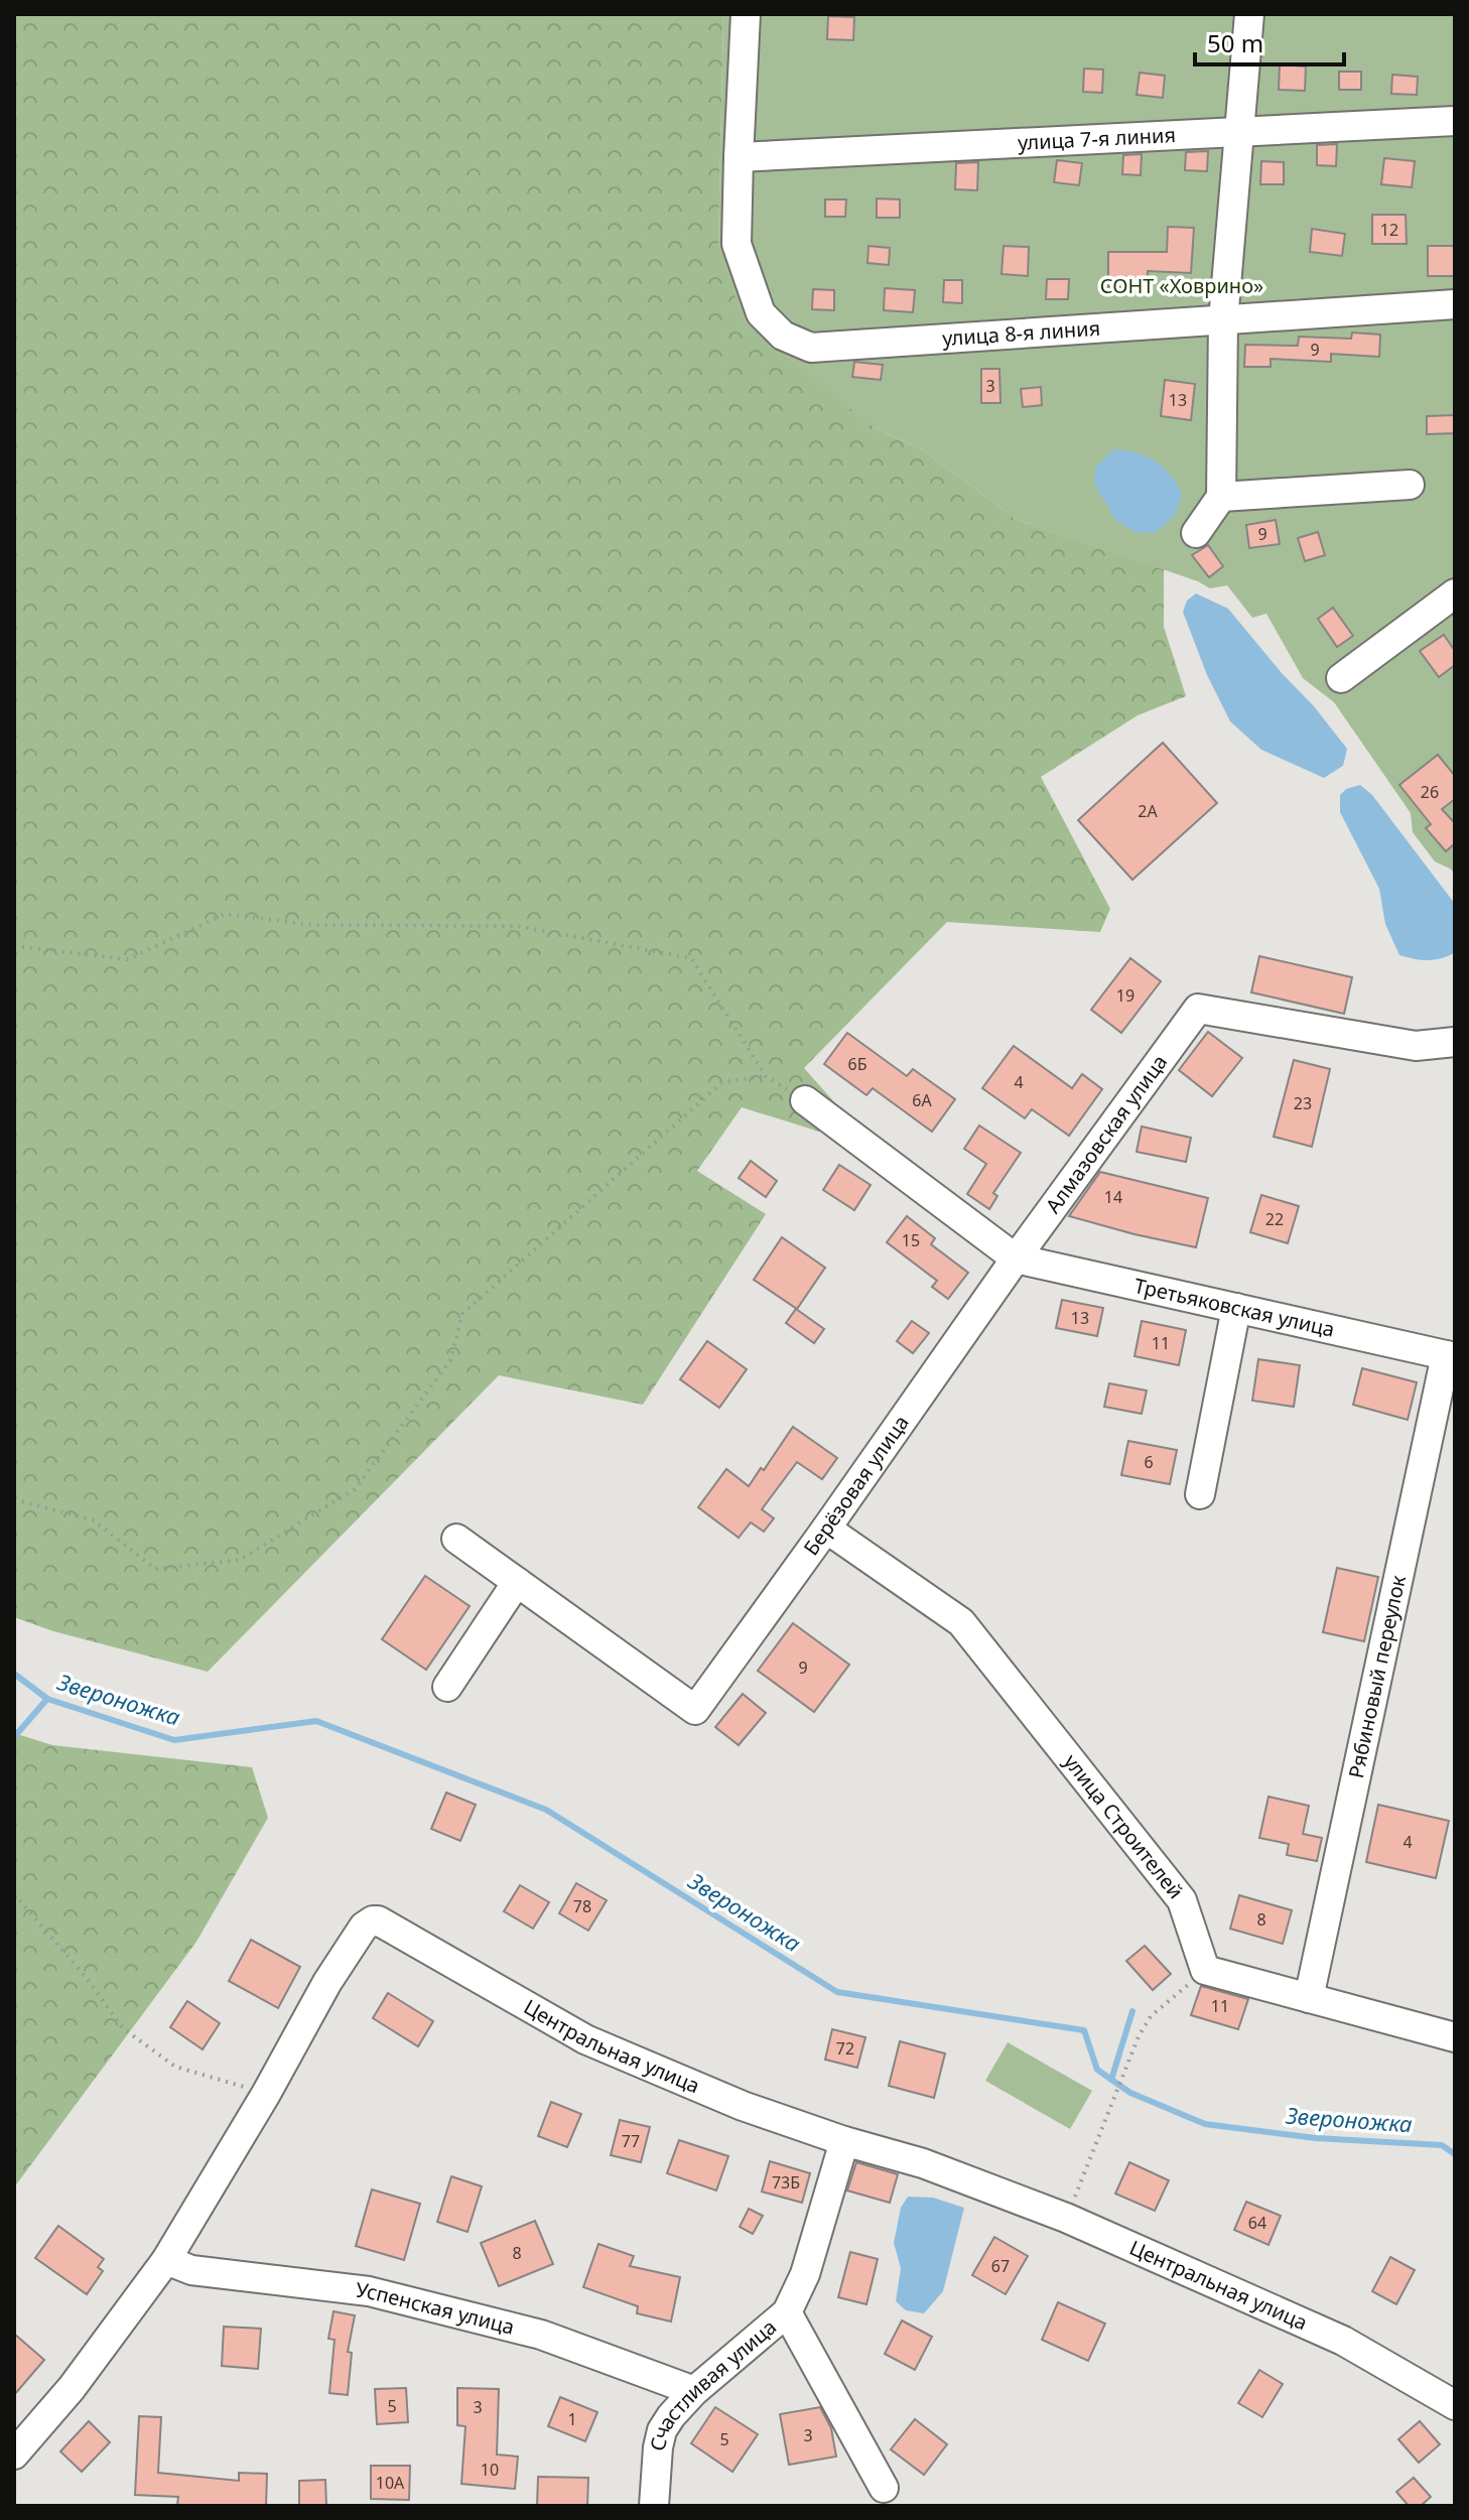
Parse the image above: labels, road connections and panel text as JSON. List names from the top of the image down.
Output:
{
  "streets": {
    "street": [
      "улица 7-я линия",
      "улица 8-я линия",
      "Алмазовская улица",
      "Третьяковская улица",
      "Берёзовая улица",
      "Рябиновый переулок",
      "улица Строителей",
      "Центральная улица",
      "Успенская улица",
      "Счастливая улица"
    ]
  },
  "crossings": [
    ["улица 7-я линия", "улица 8-я линия"],
    ["Алмазовская улица", "Третьяковская улица"],
    ["Алмазовская улица", "Берёзовая улица"],
    ["Третьяковская улица", "Берёзовая улица"],
    ["Третьяковская улица", "Рябиновый переулок"],
    ["Берёзовая улица", "улица Строителей"],
    ["Центральная улица", "Успенская улица"],
    ["Центральная улица", "Счастливая улица"],
    ["Успенская улица", "Счастливая улица"]
  ],
  "water": ["Звероножка"],
  "parks": ["СОНТ «Ховрино»"],
  "house_numbers": [
    "12",
    "9",
    "3",
    "13",
    "9",
    "26",
    "2А",
    "19",
    "6Б",
    "4",
    "6А",
    "23",
    "14",
    "22",
    "15",
    "13",
    "11",
    "6",
    "9",
    "4",
    "78",
    "8",
    "11",
    "72",
    "77",
    "73Б",
    "64",
    "8",
    "67",
    "5",
    "3",
    "1",
    "3",
    "5",
    "10",
    "10А"
  ],
  "scale_bar": "50 m"
}
